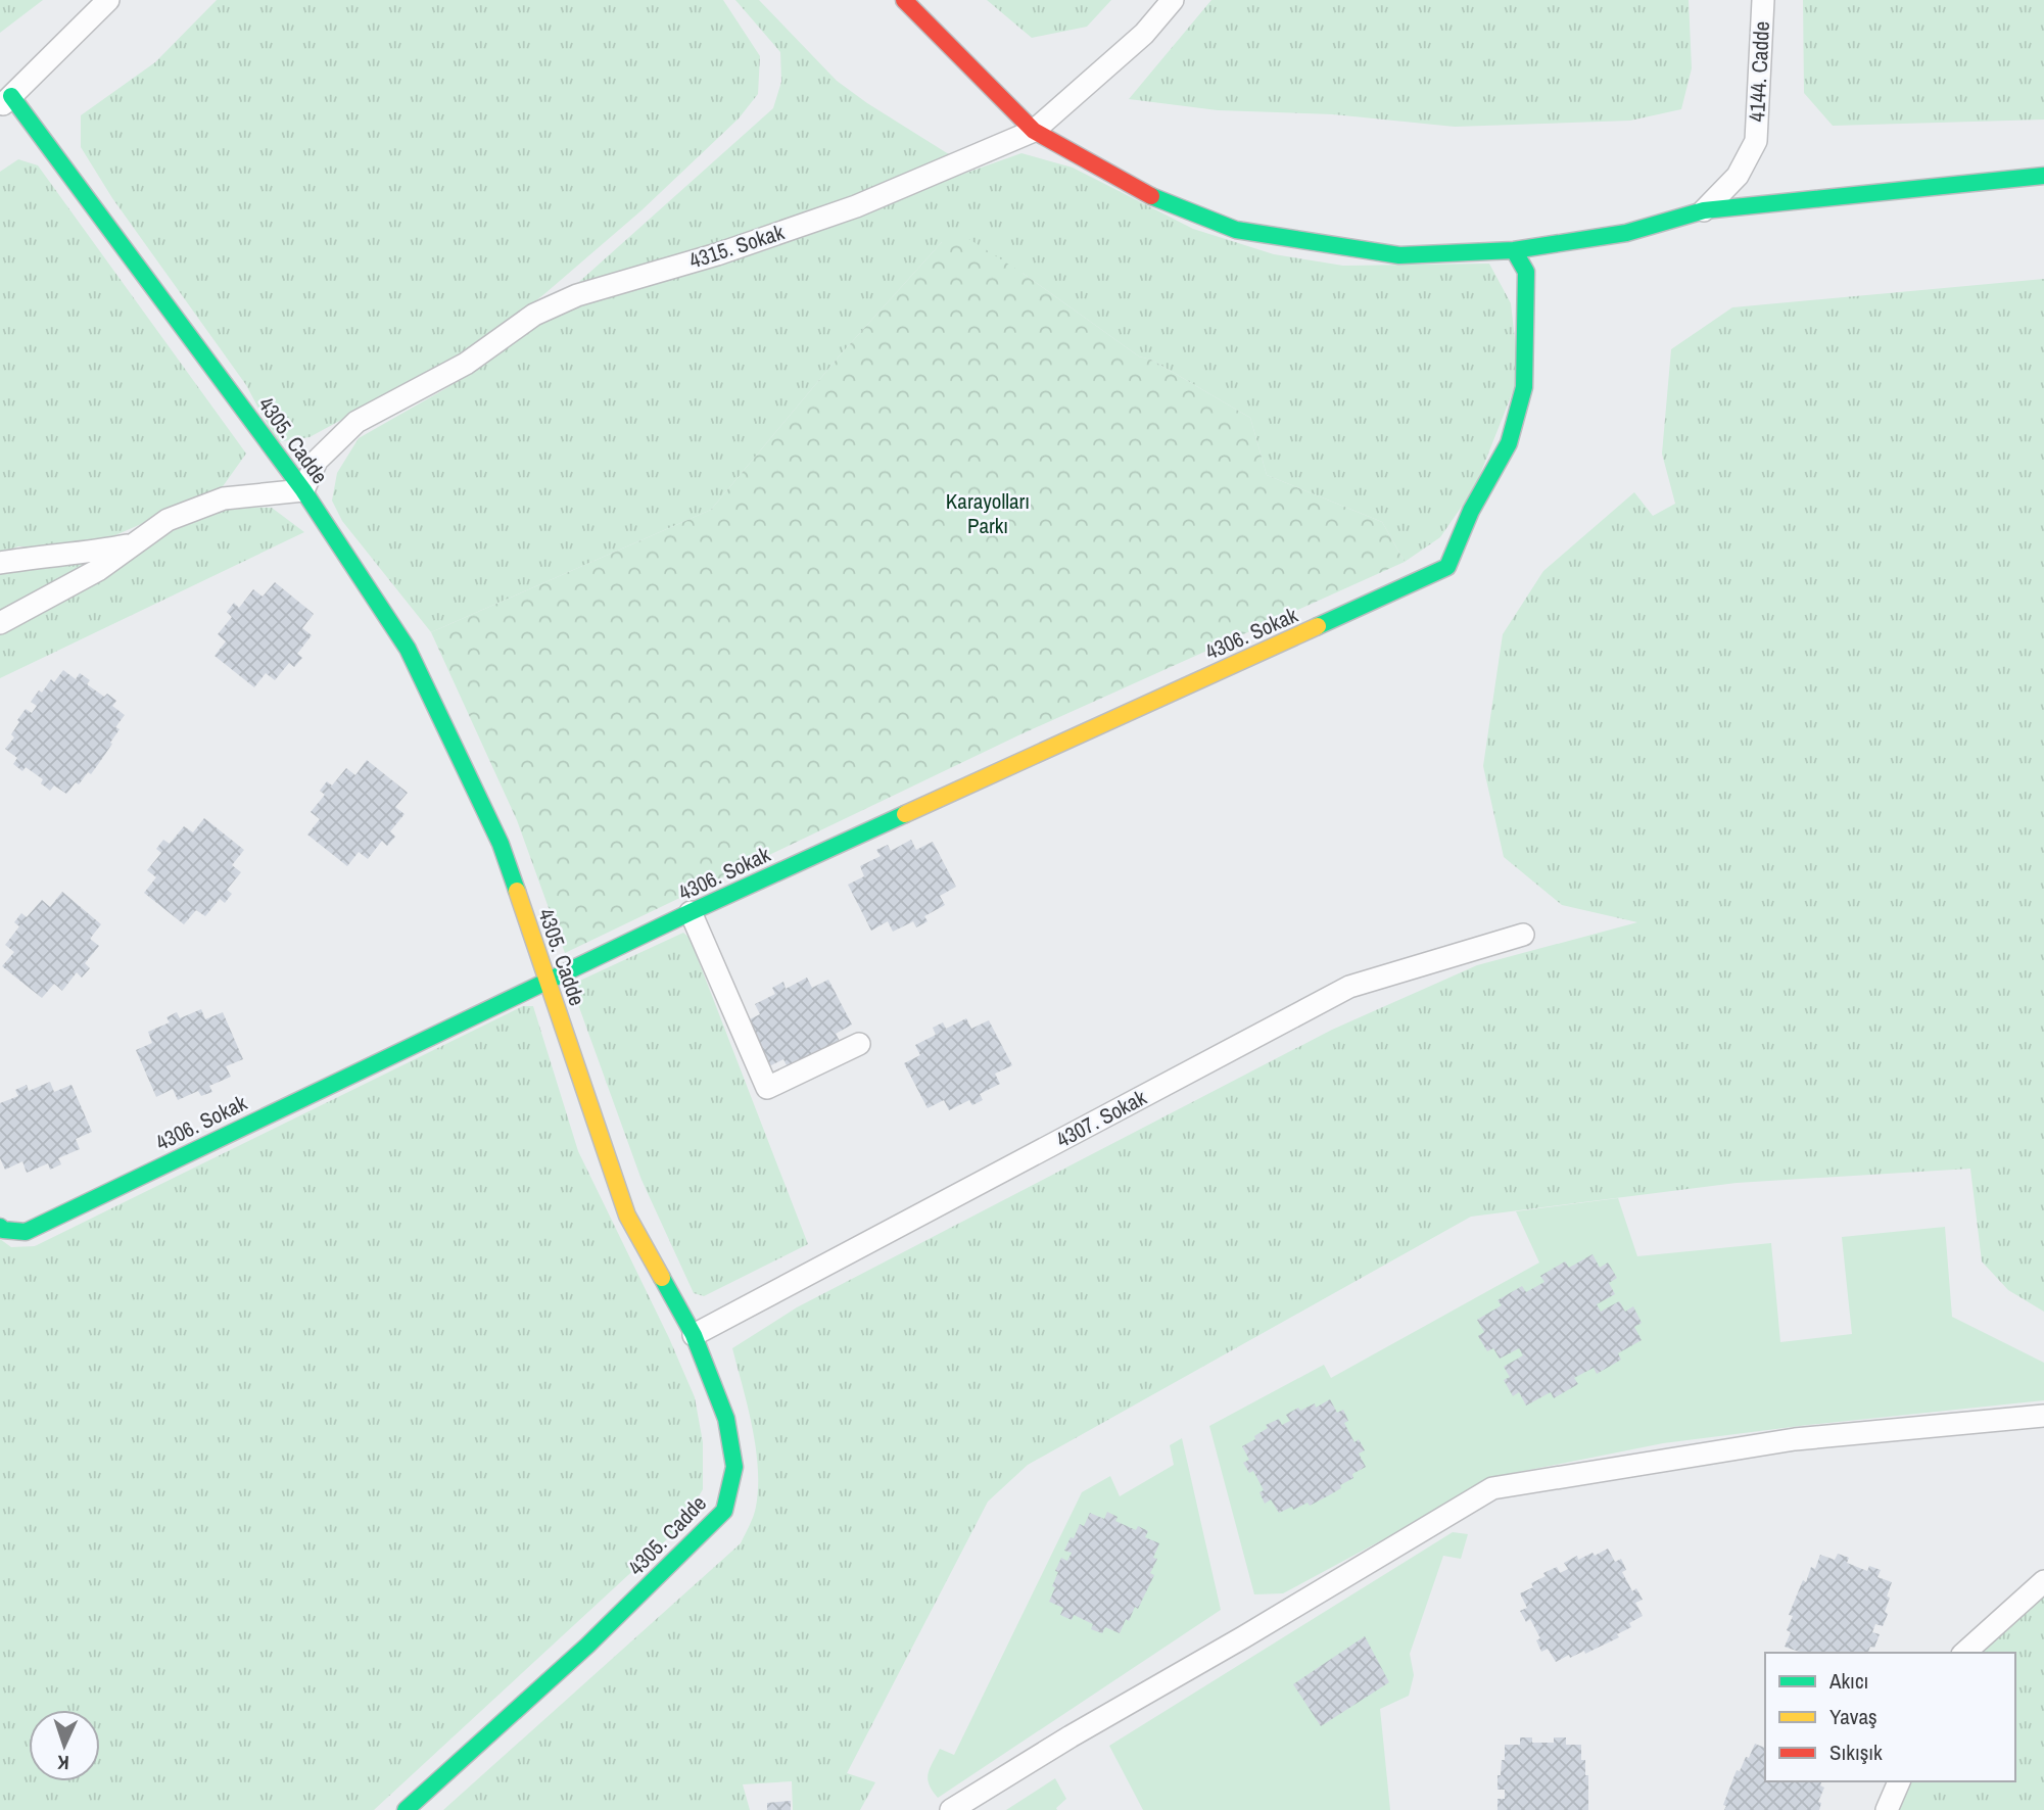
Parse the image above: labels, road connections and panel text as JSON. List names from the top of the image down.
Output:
{
  "streets": {
    "street": [
      "4144. Cadde",
      "4315. Sokak",
      "4305. Cadde",
      "4306. Sokak",
      "4307. Sokak"
    ]
  },
  "crossings": [
    ["4315. Sokak", "4305. Cadde"],
    ["4305. Cadde", "4306. Sokak"],
    ["4305. Cadde", "4307. Sokak"]
  ],
  "parks": ["Karayolları Parkı"],
  "legend": ["Akıcı", "Yavaş", "Sıkışık"],
  "north": "bottom"
}
